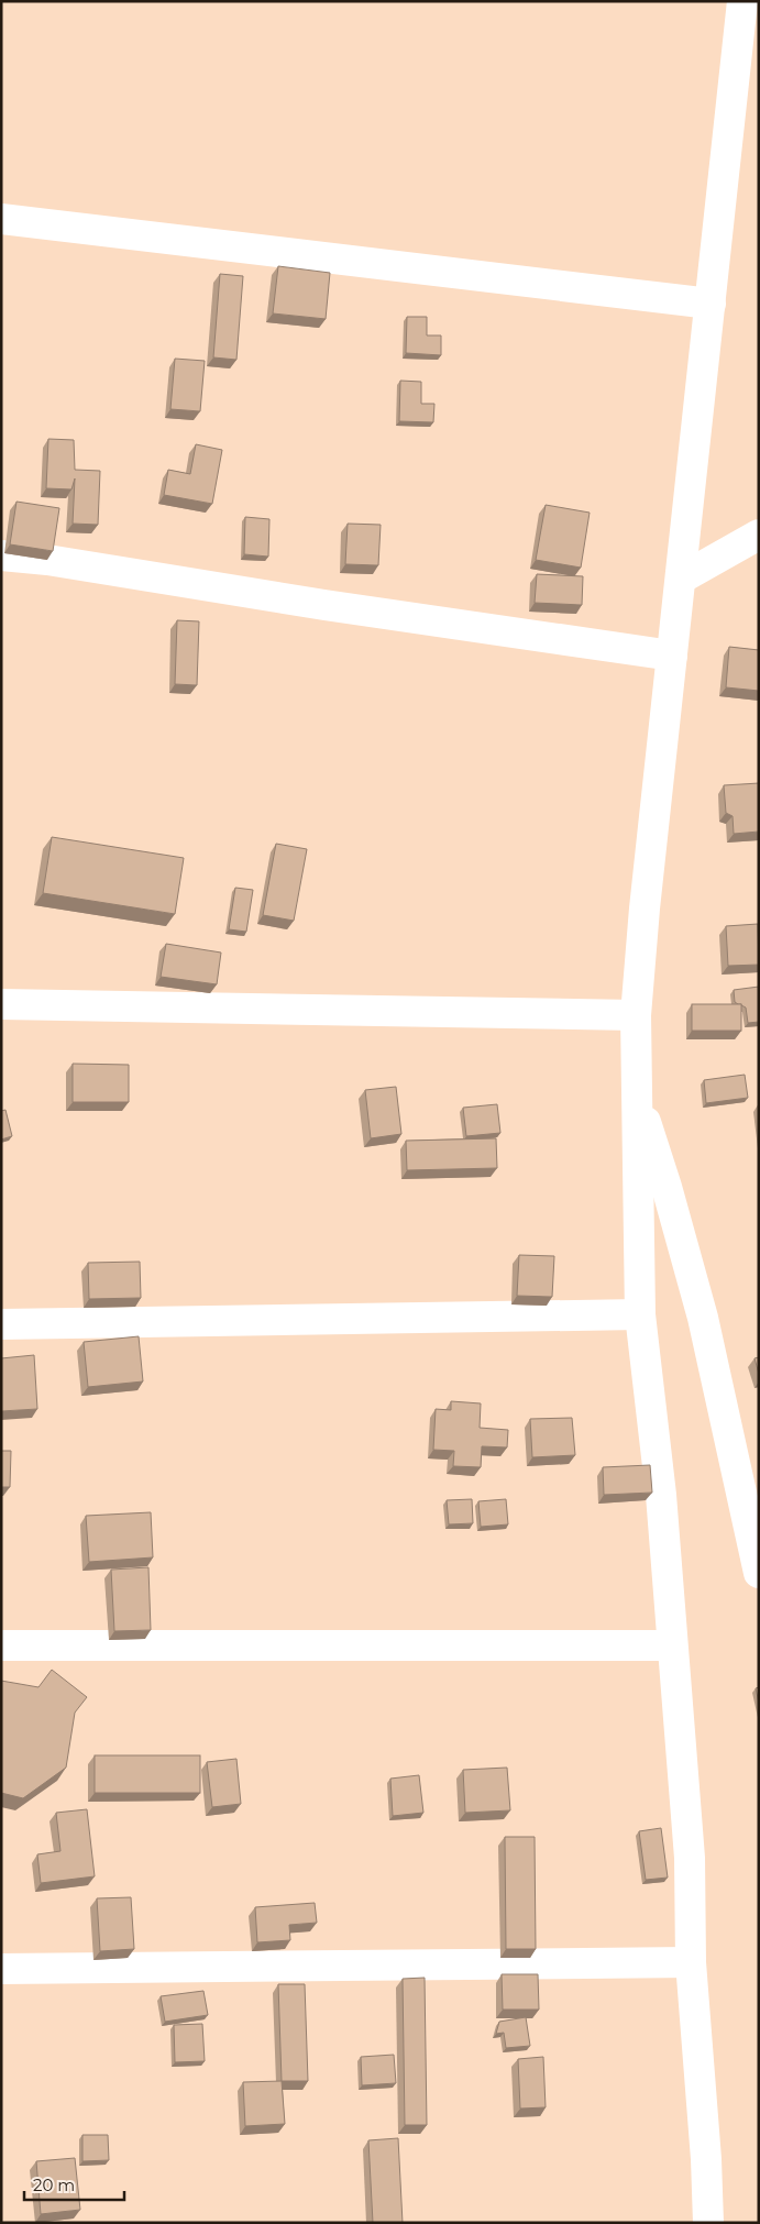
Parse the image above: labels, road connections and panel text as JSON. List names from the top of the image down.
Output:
{
  "scale_bar": "20 m"
}
